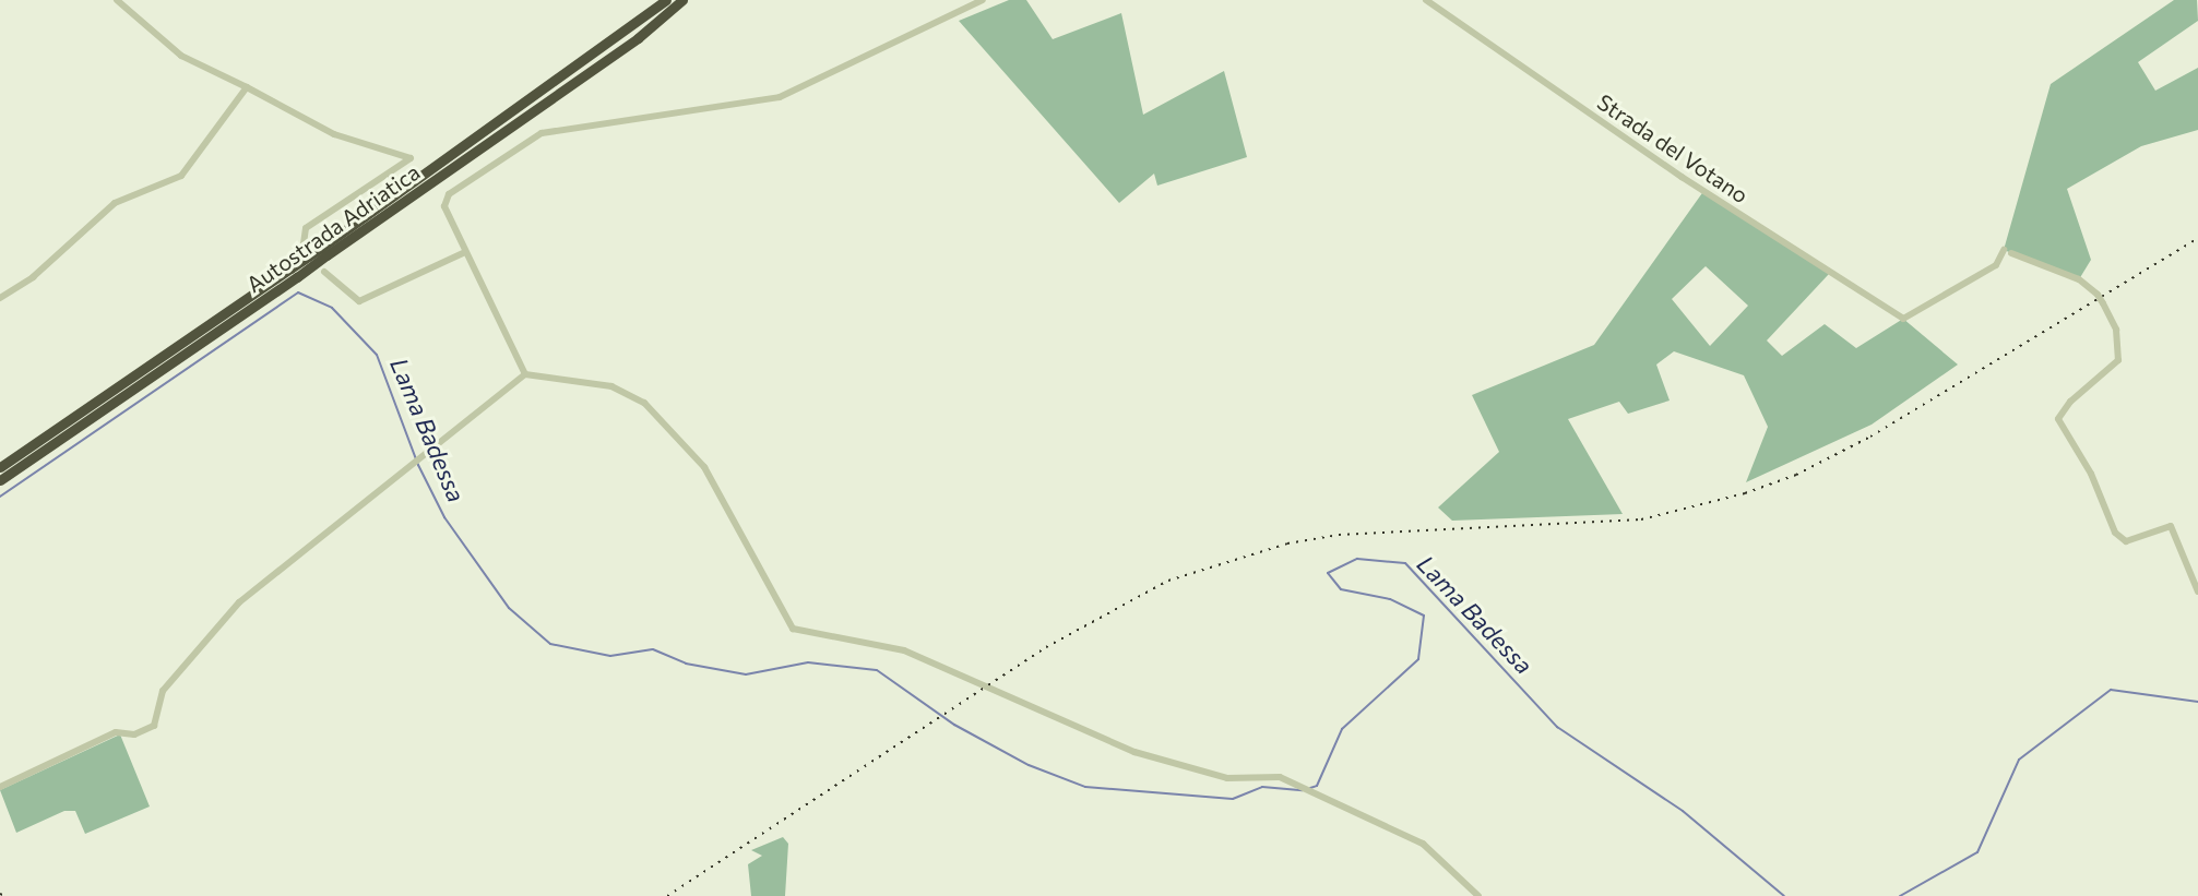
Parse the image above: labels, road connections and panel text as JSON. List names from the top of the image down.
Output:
{
  "streets": {
    "highway": ["Autostrada Adriatica"],
    "street": ["Strada del Votano"]
  },
  "water": ["Lama Badessa"]
}
